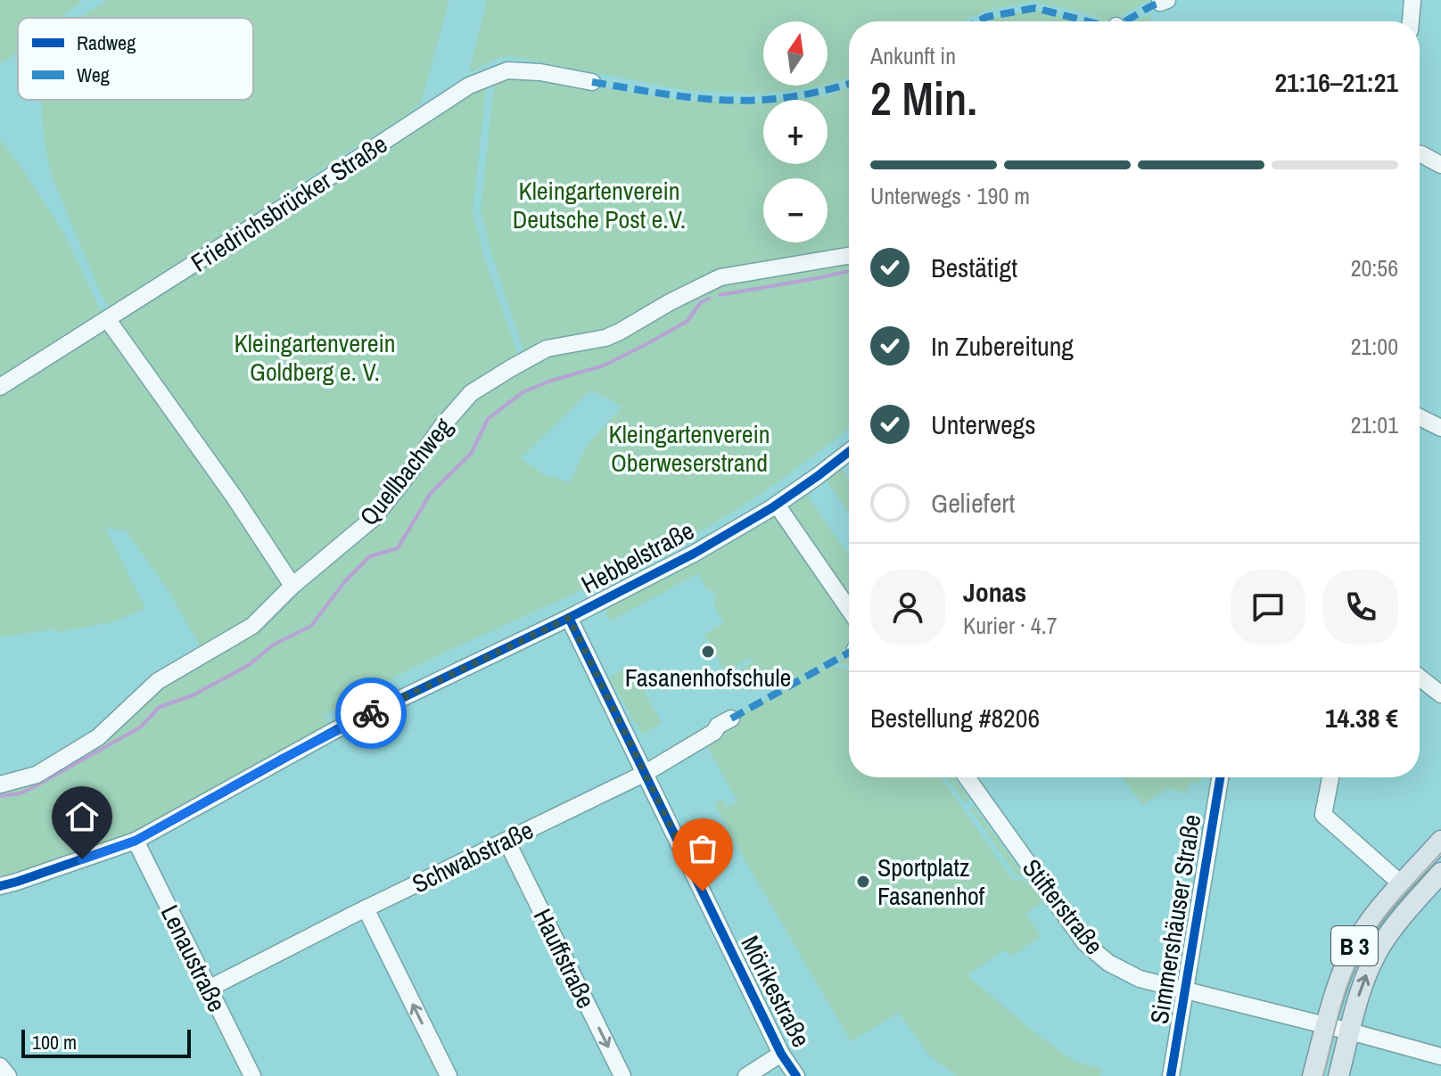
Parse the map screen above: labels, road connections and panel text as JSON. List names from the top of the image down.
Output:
{
  "streets": {
    "main road": ["B 3"],
    "street": [
      "Friedrichsbrücker Straße",
      "Quellbachweg",
      "Hebbelstraße",
      "Schwabstraße",
      "Stifterstraße",
      "Simmershäuser Straße",
      "Lenaustraße",
      "Hauffstraße",
      "Mörikestraße"
    ]
  },
  "crossings": [
    ["Hebbelstraße", "Lenaustraße"],
    ["Hebbelstraße", "Mörikestraße"],
    ["Schwabstraße", "Lenaustraße"],
    ["Schwabstraße", "Hauffstraße"],
    ["Schwabstraße", "Mörikestraße"],
    ["Stifterstraße", "Simmershäuser Straße"],
    ["Stifterstraße", "B 3"]
  ],
  "one_way": ["Hauffstraße"],
  "parks": ["Kleingartenverein Deutsche Post e.V.", "Kleingartenverein Goldberg e. V.", "Kleingartenverein Oberweserstrand"],
  "places": ["Fasanenhofschule", "Sportplatz Fasanenhof"],
  "legend": ["Radweg", "Weg"],
  "scale_bar": "100 m",
  "north": "top",
  "page": {
    "map_buttons": ["+", "−"],
    "heading": ["2 Min.", "Ankunft in", "21:16–21:21"],
    "panel": [
      "Jonas",
      "Kurier · 4.7",
      "Bestellung #8206",
      "14.38 €"
    ],
    "bar": "Unterwegs · 190 m",
    "list": [
      ["Bestätigt", "20:56"],
      ["In Zubereitung", "21:00"],
      ["Unterwegs", "21:01"],
      "Geliefert"
    ],
    "scale": "100 m"
  }
}
